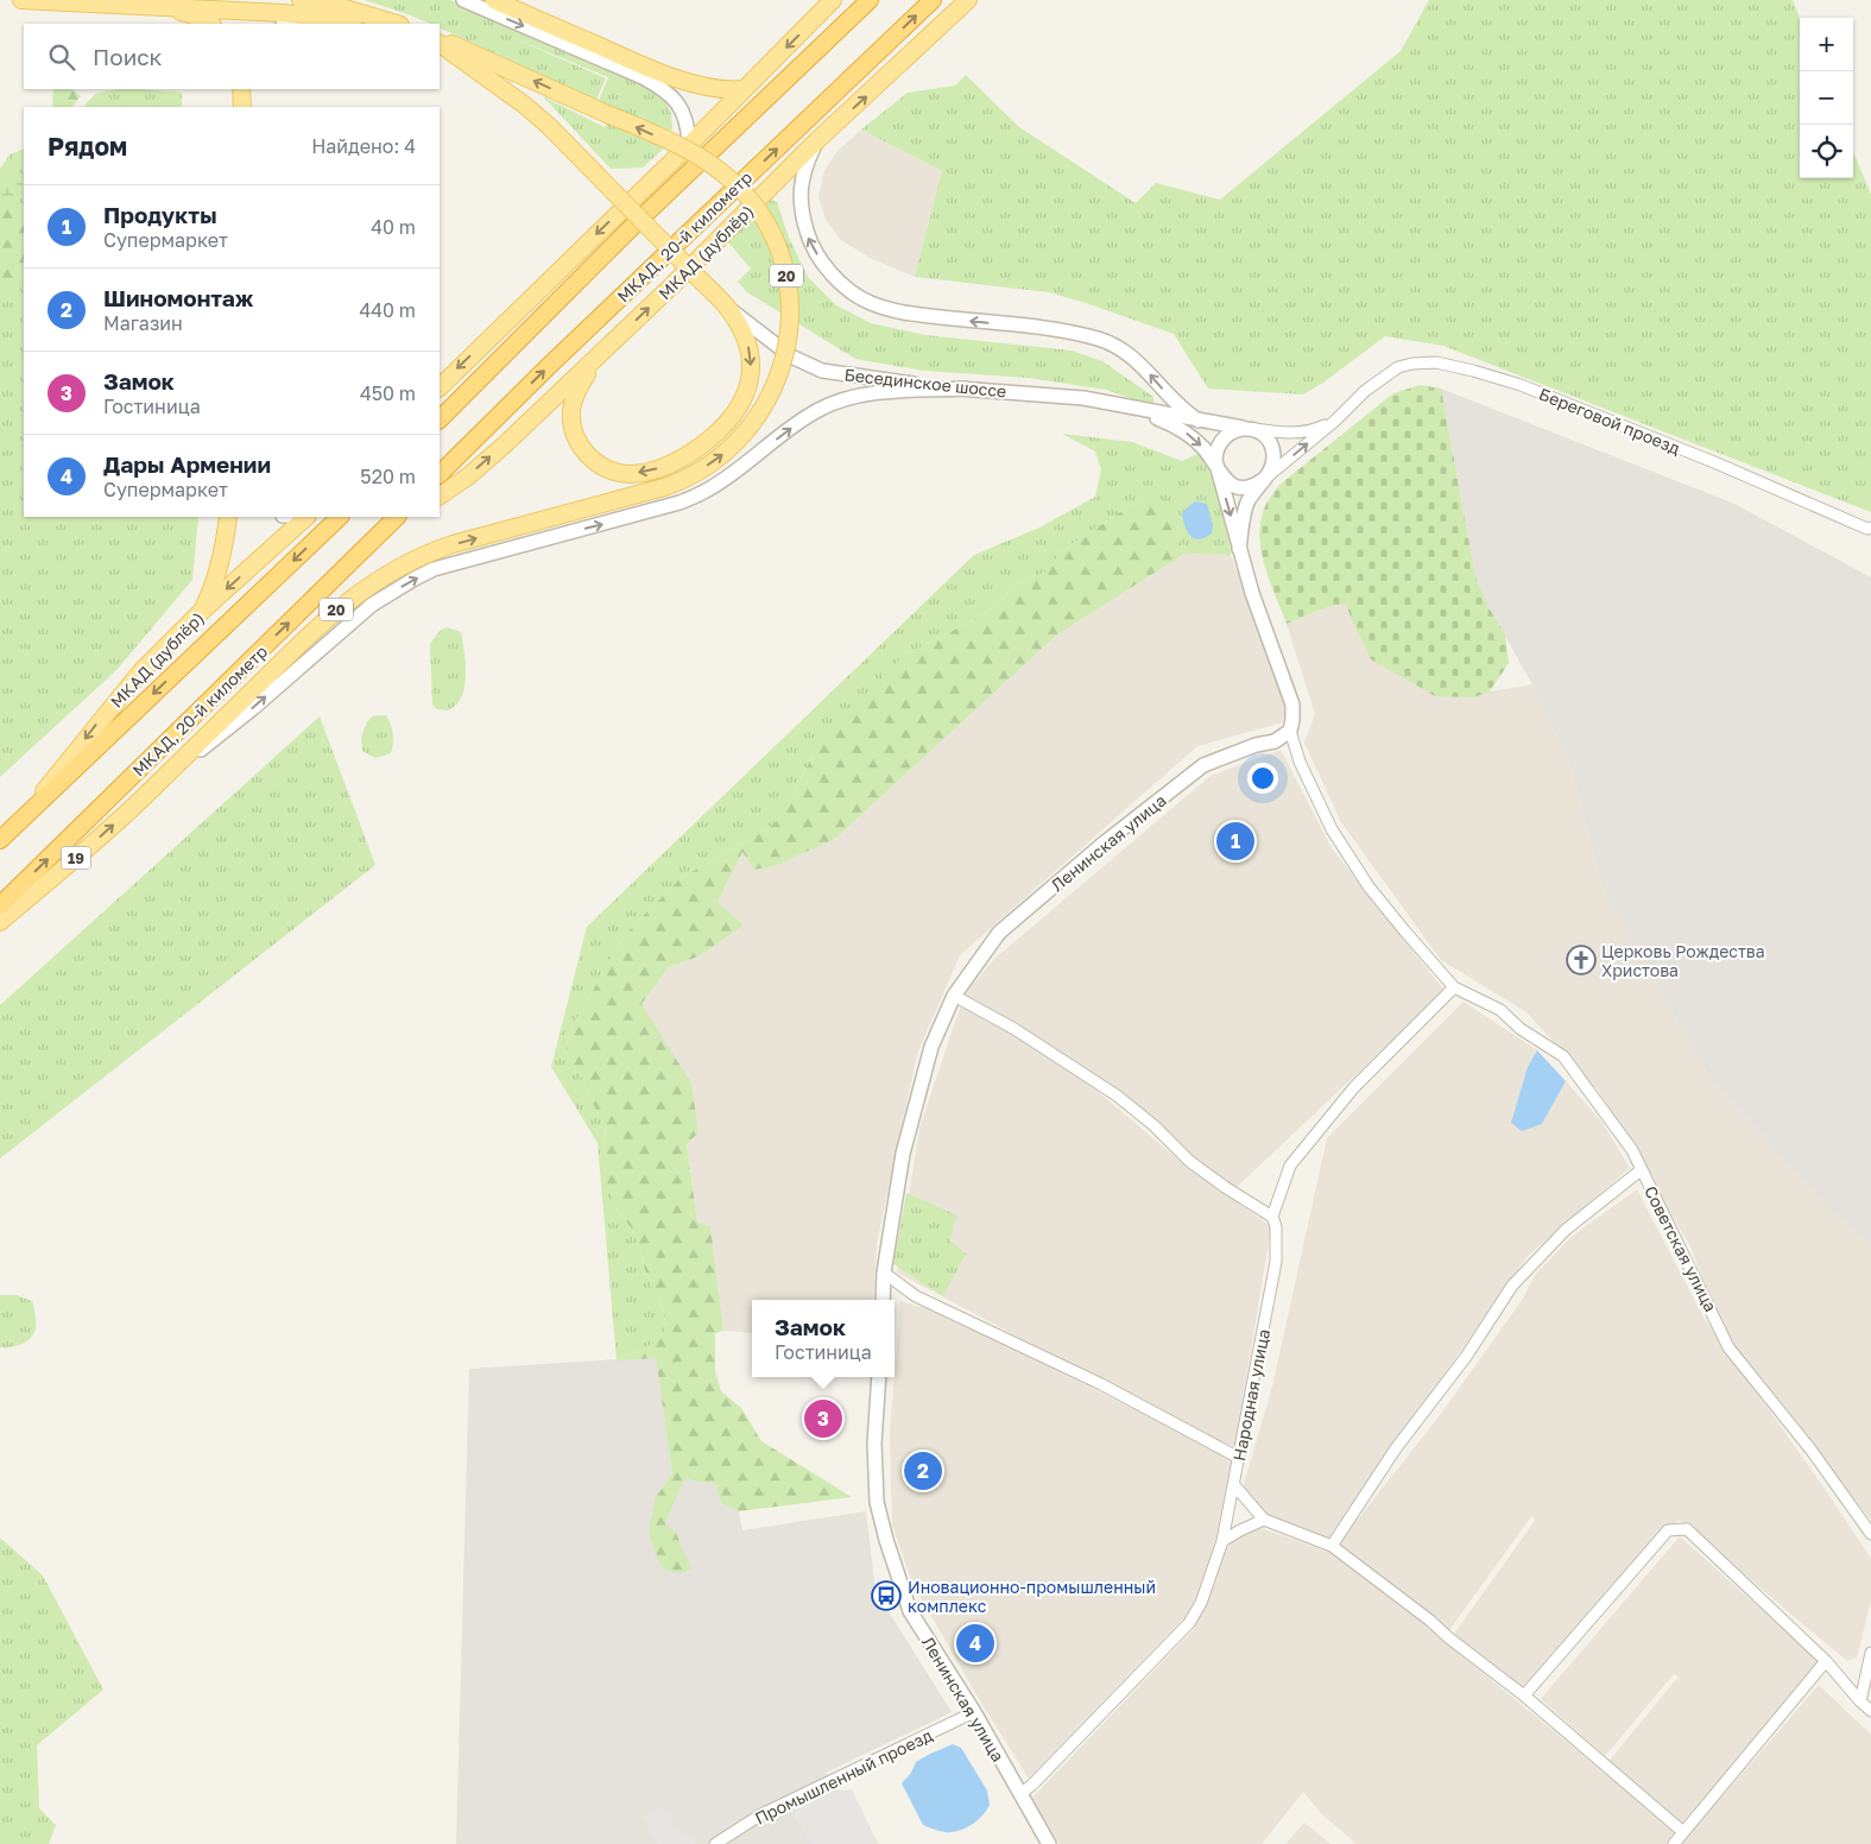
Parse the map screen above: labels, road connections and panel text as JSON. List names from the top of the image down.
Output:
{
  "streets": {
    "highway": ["МКАД, 20-й километр"],
    "main road": [
      "МКАД (дублёр)",
      "20",
      "Бесединское шоссе",
      "19"
    ],
    "street": [
      "Береговой проезд",
      "Ленинская улица",
      "Советская улица",
      "Народная улица",
      "Промышленный проезд"
    ]
  },
  "crossings": [
    ["20", "19"],
    ["Бесединское шоссе", "Береговой проезд"],
    ["Бесединское шоссе", "19"],
    ["Ленинская улица", "Народная улица"],
    ["Ленинская улица", "Промышленный проезд"],
    ["Советская улица", "Народная улица"]
  ],
  "places": {
    "church": ["Церковь Рождества Христова"],
    "bus stop": ["Иновационно-промышленный комплекс"]
  },
  "page": {
    "map_buttons": ["+", "−"],
    "search": "Поиск",
    "heading": ["Рядом", "Найдено: 4"],
    "list": [
      {
        "mark": "1",
        "name": "Продукты",
        "note": "Супермаркет",
        "value": "40 m"
      },
      {
        "mark": "2",
        "name": "Шиномонтаж",
        "note": "Магазин",
        "value": "440 m"
      },
      {
        "mark": "3",
        "name": "Замок",
        "note": "Гостиница",
        "value": "450 m"
      },
      {
        "mark": "4",
        "name": "Дары Армении",
        "note": "Супермаркет",
        "value": "520 m"
      }
    ],
    "pins": [
      "1",
      "3",
      "2",
      "4"
    ],
    "popup": ["Замок", "Гостиница"]
  }
}
